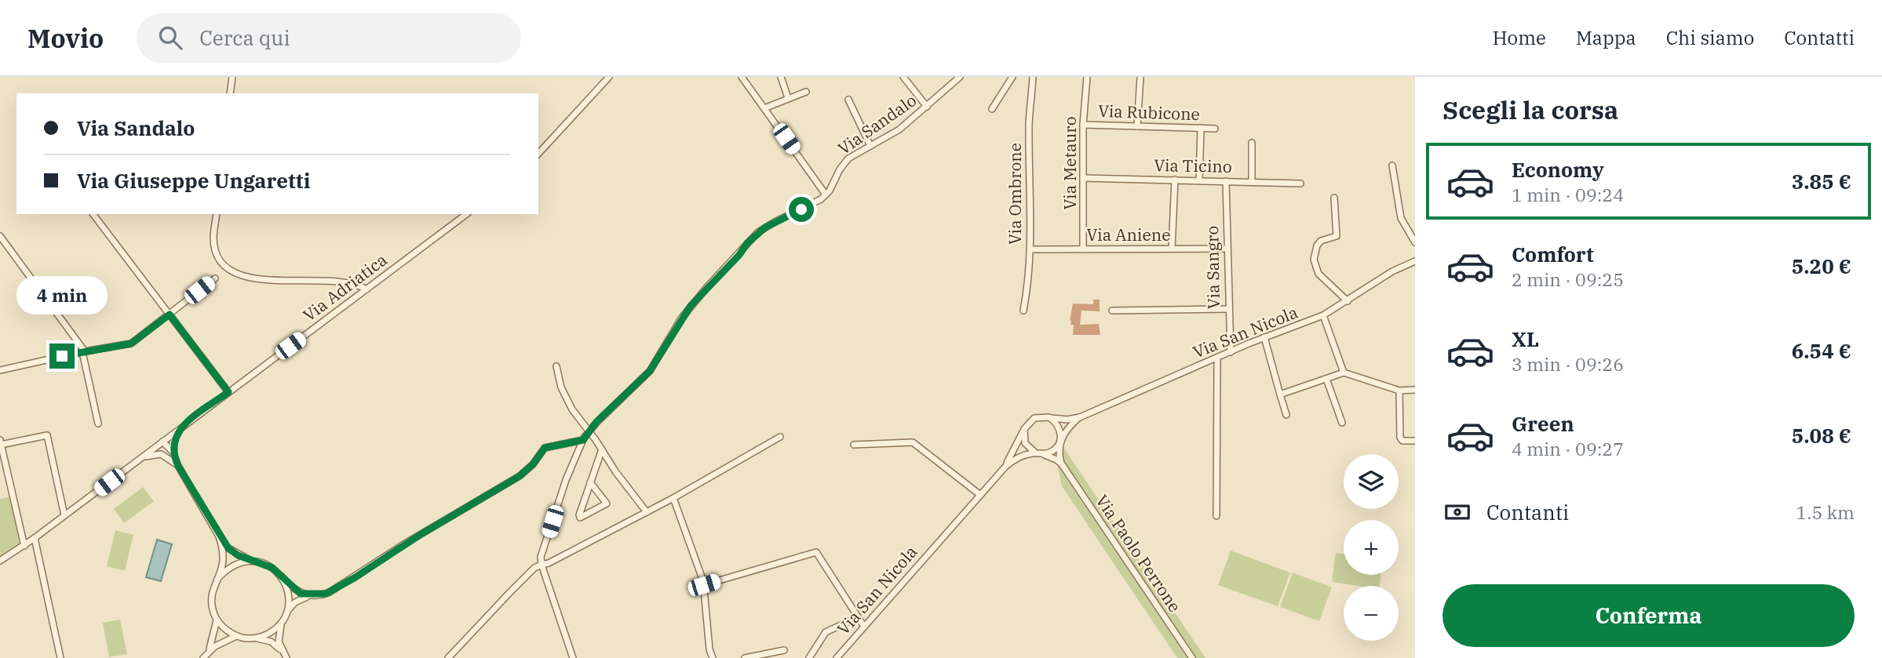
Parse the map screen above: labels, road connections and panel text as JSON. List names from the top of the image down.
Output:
{
  "streets": {
    "street": [
      "Via Rubicone",
      "Via Sandalo",
      "Via Metauro",
      "Via Ticino",
      "Via Ombrone",
      "Via Aniene",
      "Via Sangro",
      "Via Adriatica",
      "Via San Nicola",
      "Via Paolo Perrone"
    ]
  },
  "crossings": [
    ["Via Rubicone", "Via Metauro"],
    ["Via Metauro", "Via Ticino"],
    ["Via Metauro", "Via Aniene"],
    ["Via Ticino", "Via Sangro"],
    ["Via Ombrone", "Via Aniene"],
    ["Via Aniene", "Via Sangro"],
    ["Via Sangro", "Via San Nicola"],
    ["Via San Nicola", "Via Paolo Perrone"]
  ],
  "page": {
    "header": "Movio",
    "search": "Cerca qui",
    "nav": [
      "Home",
      "Mappa",
      "Chi siamo",
      "Contatti"
    ],
    "heading": "Scegli la corsa",
    "banner": ["Via Sandalo", "Via Giuseppe Ungaretti"],
    "list": [
      {
        "name": "Economy",
        "note": "1 min · 09:24",
        "value": "3.85 €"
      },
      {
        "name": "Comfort",
        "note": "2 min · 09:25",
        "value": "5.20 €"
      },
      {
        "name": "XL",
        "note": "3 min · 09:26",
        "value": "6.54 €"
      },
      {
        "name": "Green",
        "note": "4 min · 09:27",
        "value": "5.08 €"
      }
    ],
    "bubble": "4 min",
    "map_buttons": ["+", "−"],
    "pay": ["Contanti", "1.5 km"],
    "buttons": "Conferma"
  }
}
